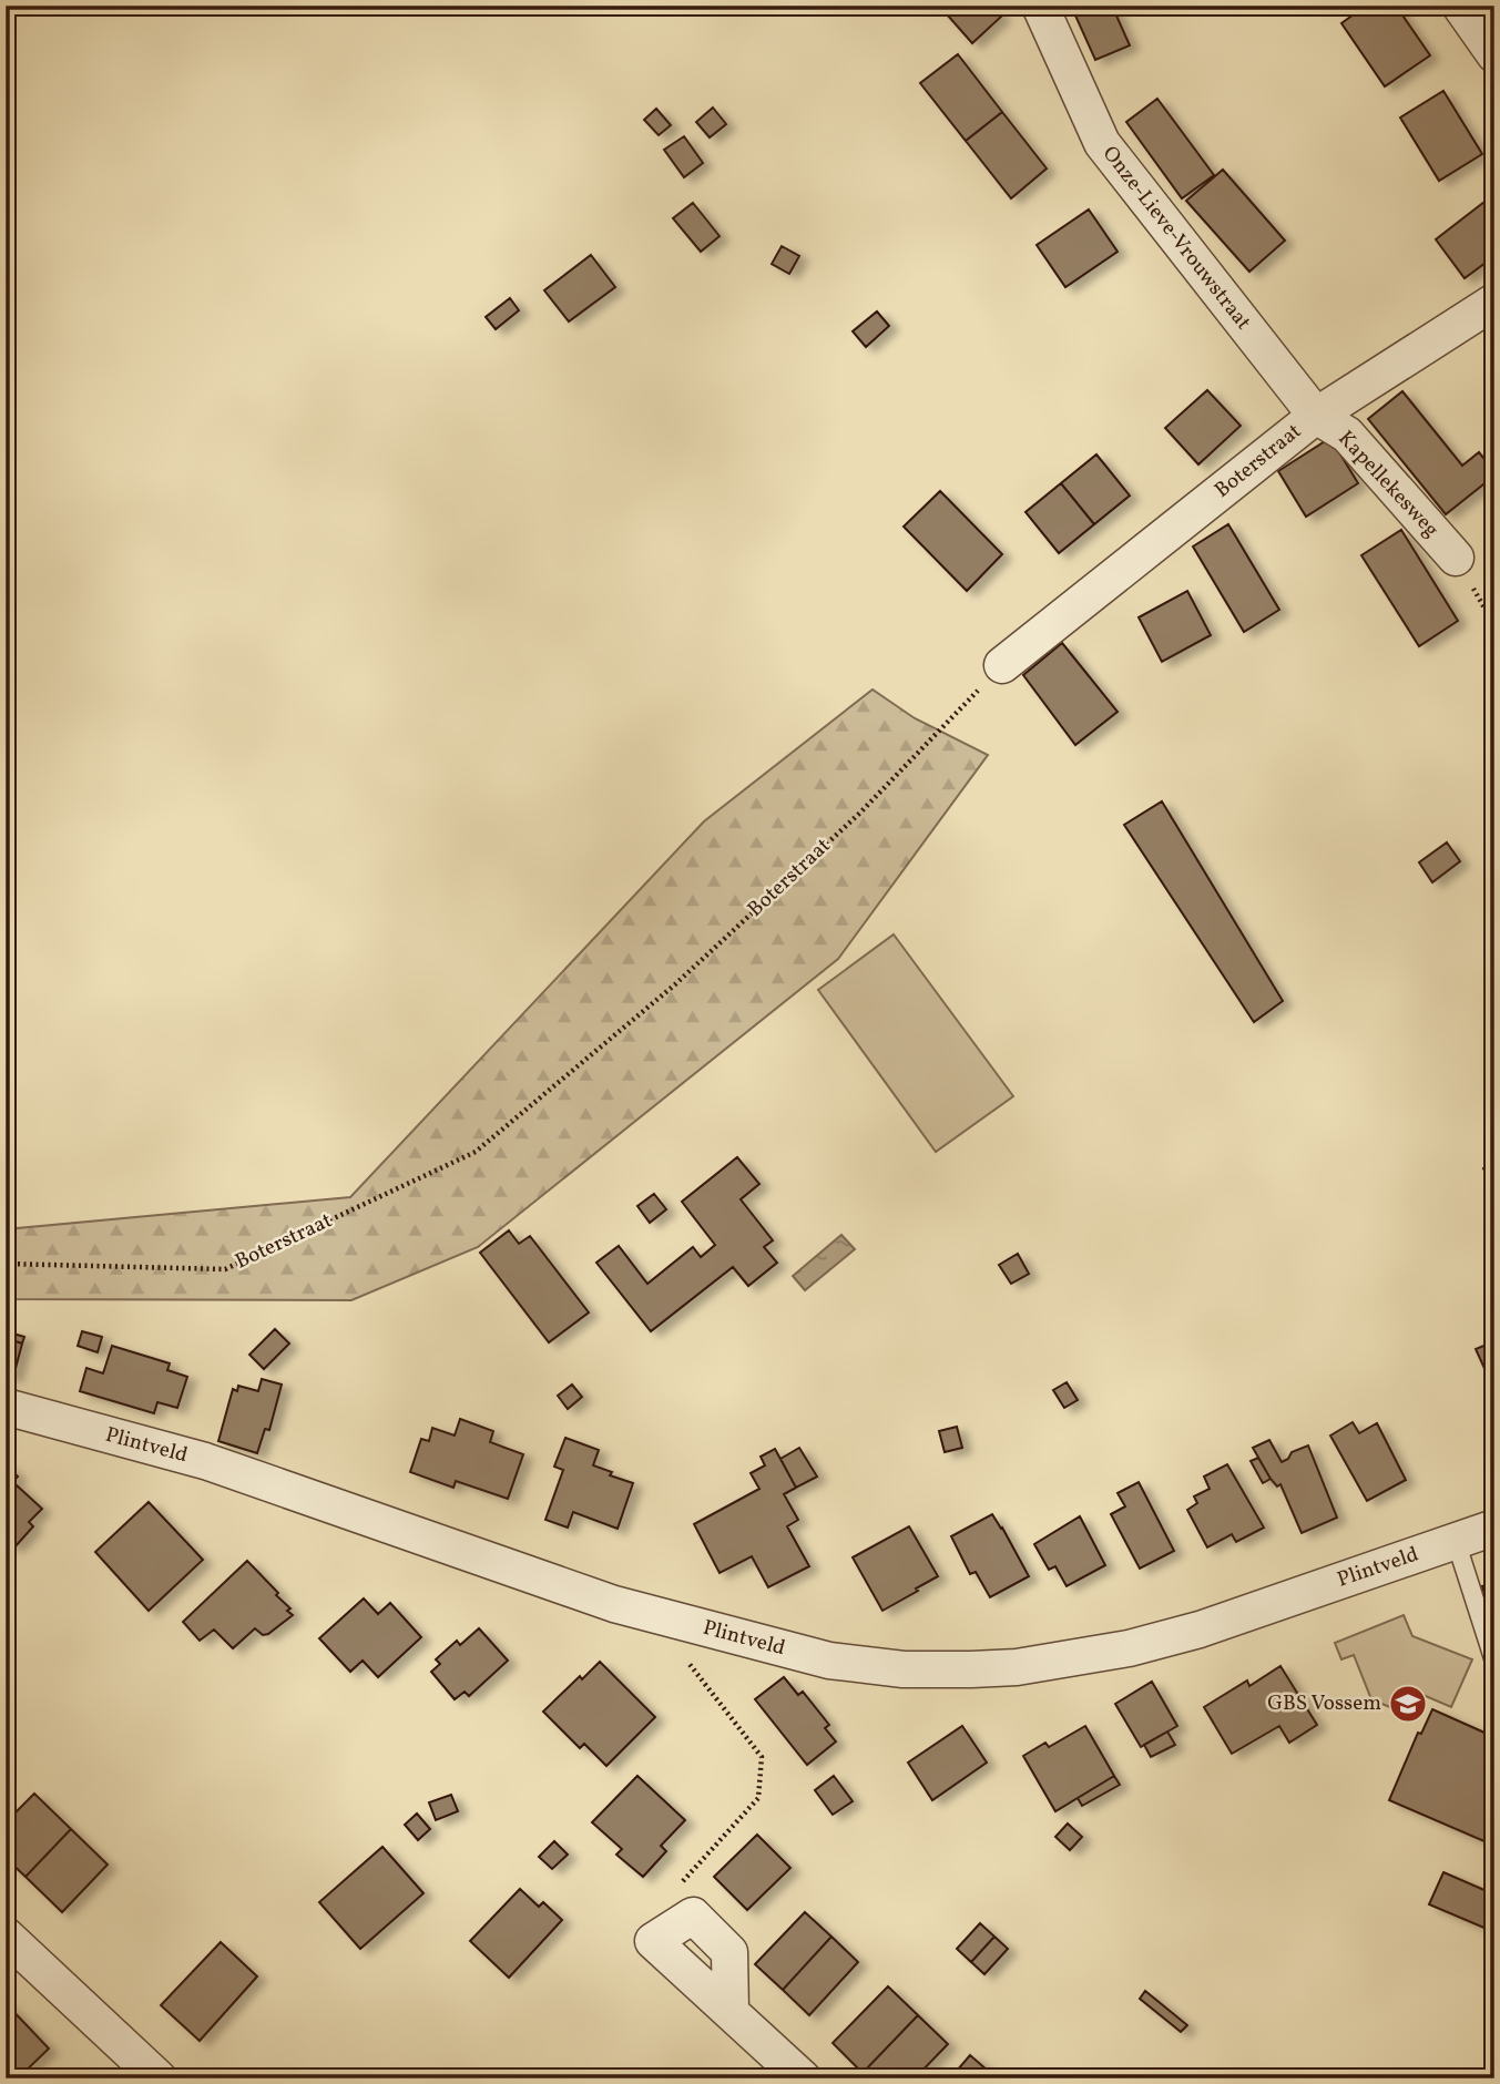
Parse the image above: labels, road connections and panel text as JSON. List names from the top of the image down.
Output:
{
  "streets": {
    "street": [
      "Onze-Lieve-Vrouwstraat",
      "Boterstraat",
      "Kapellekesweg",
      "Plintveld"
    ]
  },
  "crossings": [
    ["Onze-Lieve-Vrouwstraat", "Boterstraat"],
    ["Onze-Lieve-Vrouwstraat", "Kapellekesweg"],
    ["Boterstraat", "Kapellekesweg"]
  ],
  "places": {
    "school or university": ["GBS Vossem"]
  }
}
